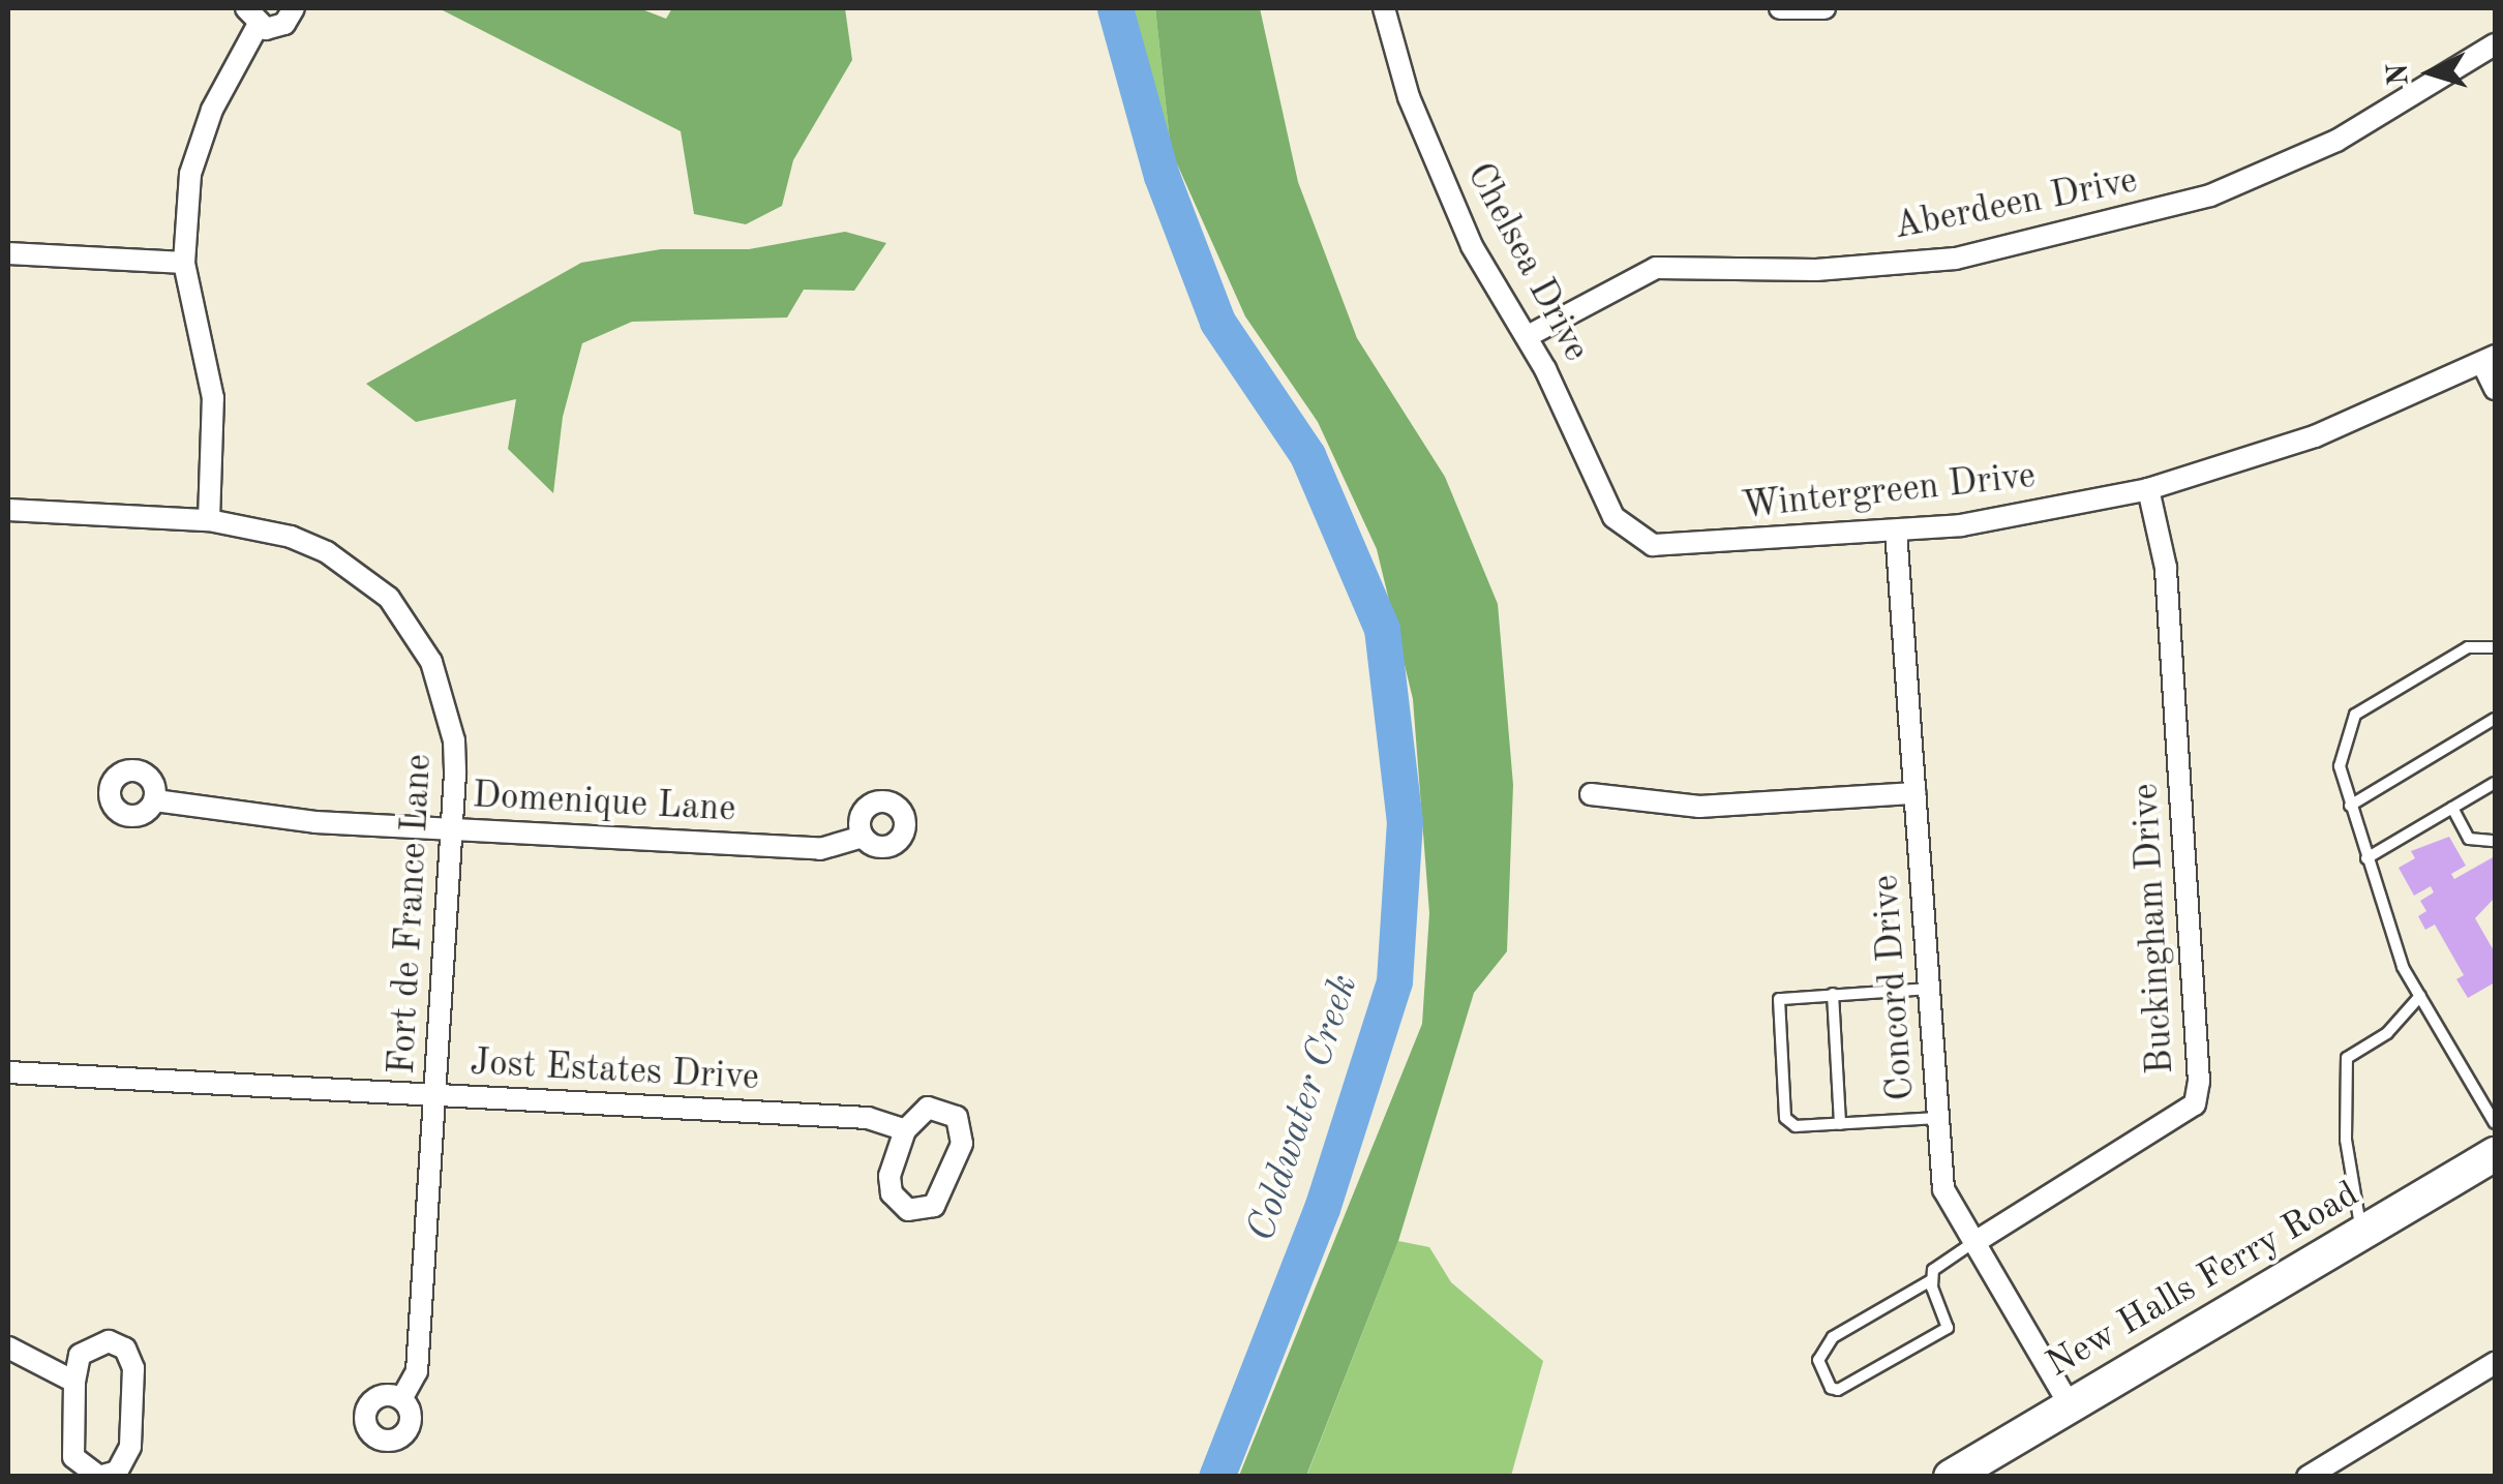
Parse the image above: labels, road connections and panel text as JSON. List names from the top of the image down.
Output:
{
  "streets": {
    "main road": ["New Halls Ferry Road"],
    "street": [
      "Aberdeen Drive",
      "Chelsea Drive",
      "Wintergreen Drive",
      "Domenique Lane",
      "Fort de France Lane",
      "Buckingham Drive",
      "Concord Drive",
      "Jost Estates Drive"
    ]
  },
  "crossings": [
    ["Aberdeen Drive", "Chelsea Drive"],
    ["Chelsea Drive", "Wintergreen Drive"],
    ["Wintergreen Drive", "Buckingham Drive"],
    ["Wintergreen Drive", "Concord Drive"],
    ["Domenique Lane", "Fort de France Lane"],
    ["Fort de France Lane", "Jost Estates Drive"],
    ["Buckingham Drive", "Concord Drive"],
    ["Concord Drive", "New Halls Ferry Road"]
  ],
  "water": ["Coldwater Creek"],
  "north": "left"
}
